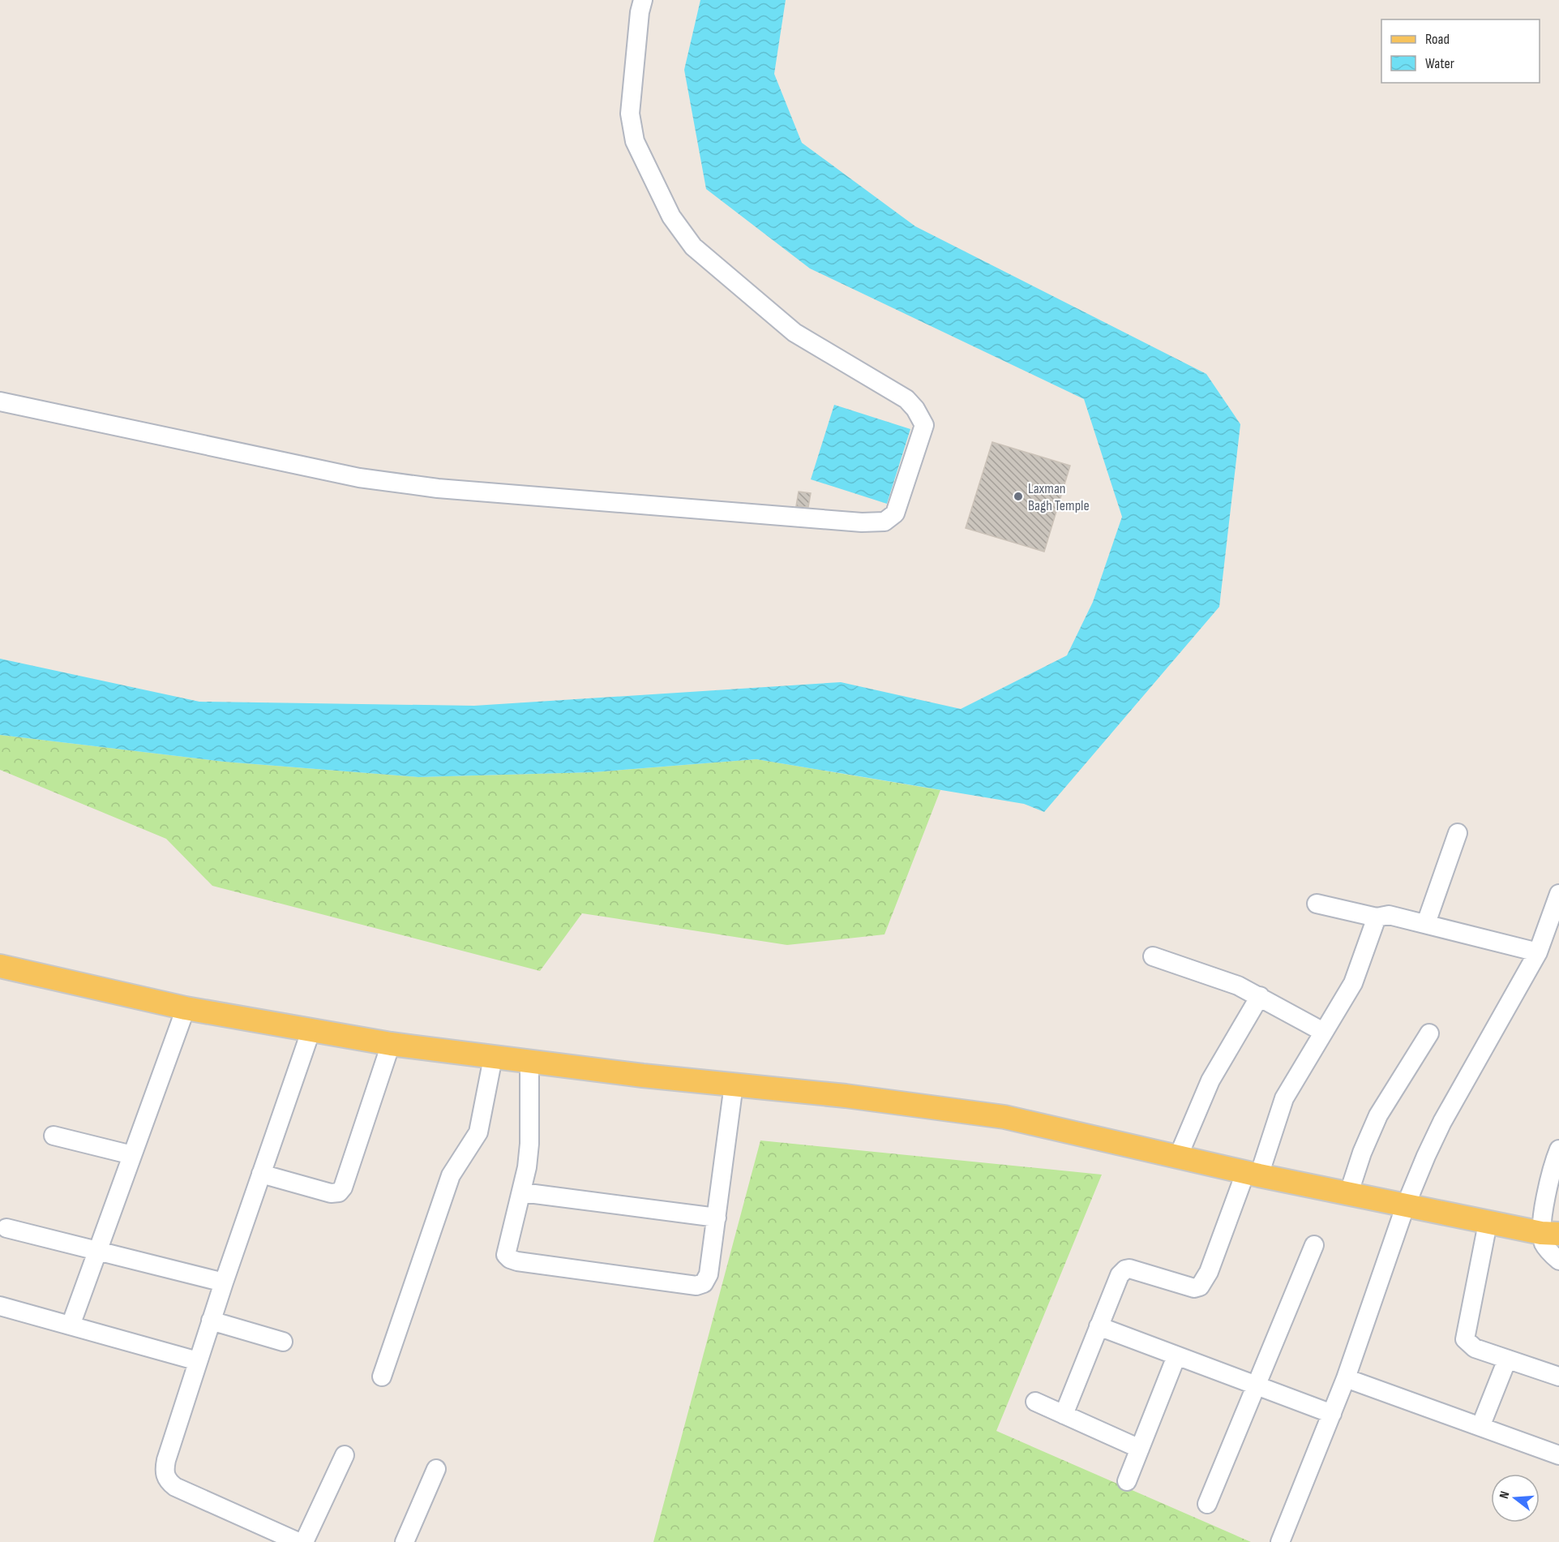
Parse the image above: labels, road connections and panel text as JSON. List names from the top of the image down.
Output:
{
  "places": ["Laxman Bagh Temple"],
  "legend": ["Road", "Water"],
  "north": "left"
}
